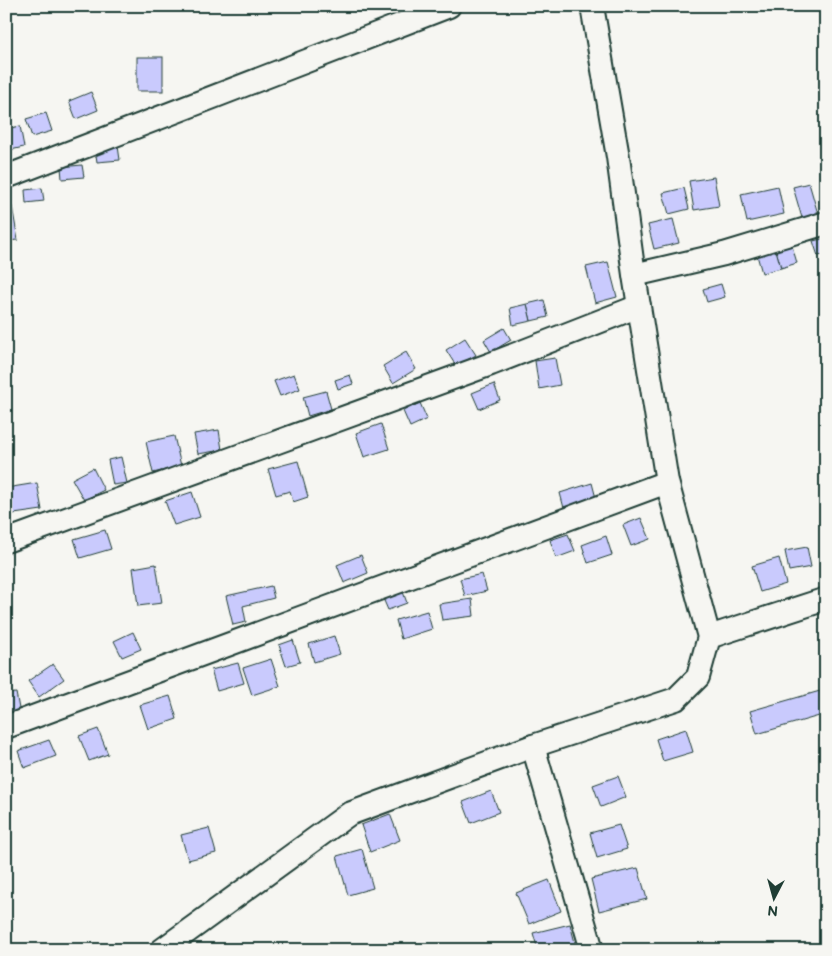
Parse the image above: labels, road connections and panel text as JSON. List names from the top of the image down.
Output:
{
  "north": "bottom"
}
